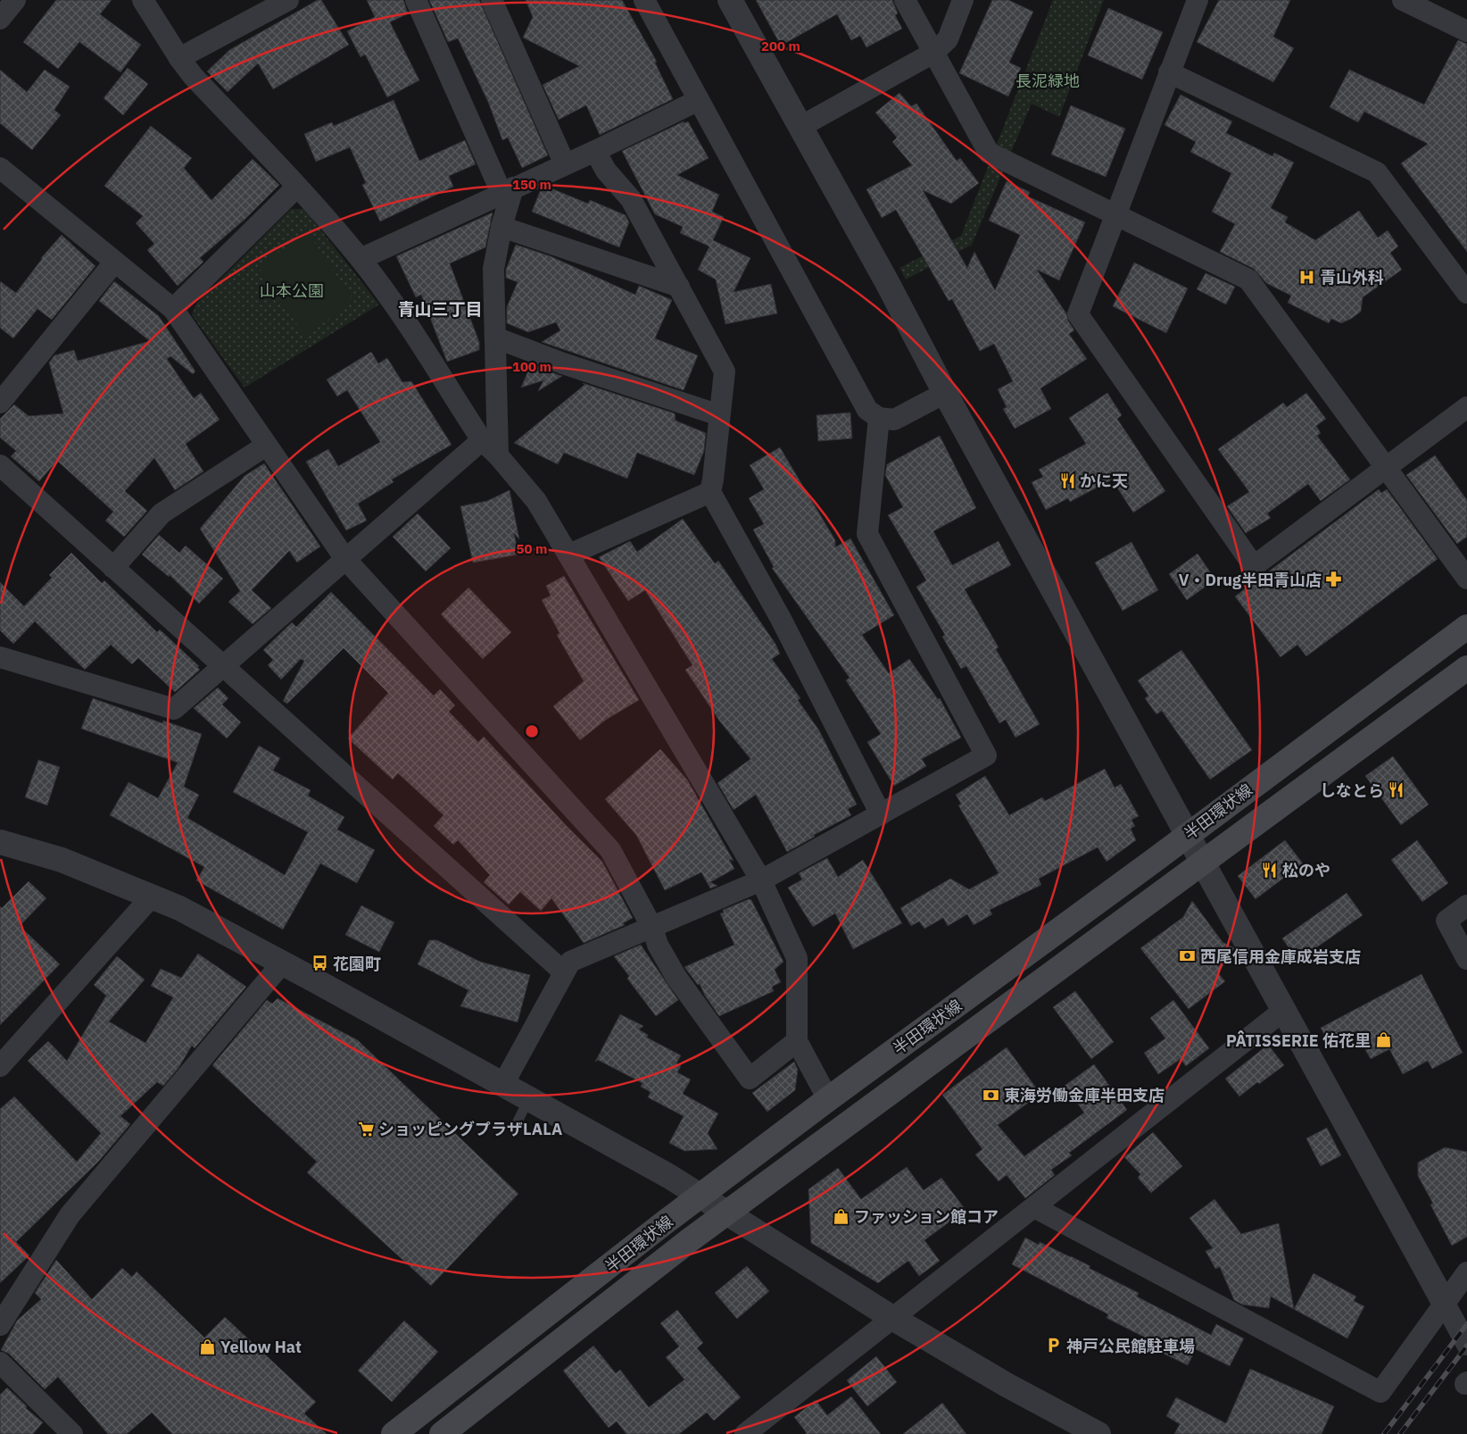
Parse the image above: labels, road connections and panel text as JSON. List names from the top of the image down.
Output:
{
  "streets": {
    "main road": ["半田環状線"]
  },
  "districts": ["青山三丁目"],
  "parks": ["長泥緑地", "山本公園"],
  "places": {
    "hospital": ["青山外科"],
    "restaurant": ["かに天", "しなとら", "松のや"],
    "pharmacy": ["V・Drug半田青山店"],
    "bank": ["西尾信用金庫成岩支店", "東海労働金庫半田支店"],
    "bus stop": ["花園町"],
    "shop": ["PÂTISSERIE 佑花里", "ファッション館コア", "Yellow Hat"],
    "supermarket": ["ショッピングプラザLALA"],
    "parking": ["神戸公民館駐車場"]
  },
  "rings": [
    "200 m",
    "150 m",
    "100 m",
    "50 m"
  ]
}
